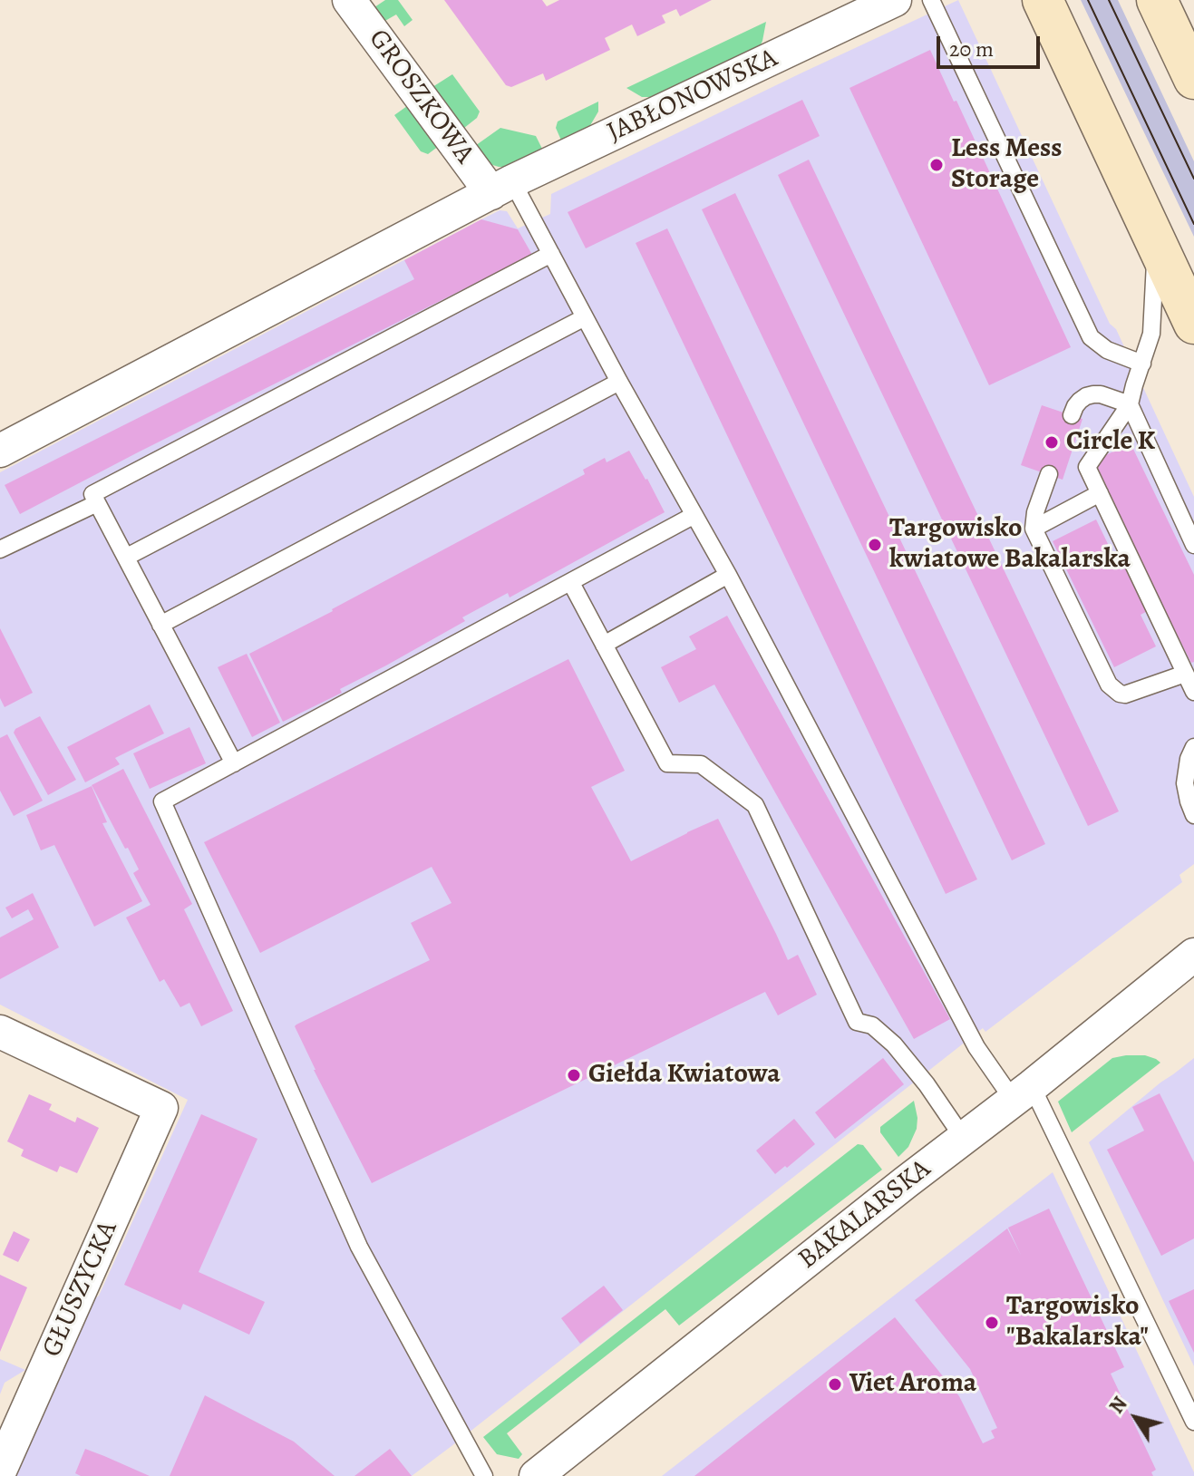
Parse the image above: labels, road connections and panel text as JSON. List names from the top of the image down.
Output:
{
  "streets": {
    "street": [
      "JABŁONOWSKA",
      "GROSZKOWA",
      "BAKALARSKA",
      "GŁUSZYCKA"
    ]
  },
  "crossings": [
    ["JABŁONOWSKA", "GROSZKOWA"]
  ],
  "places": [
    "Less Mess Storage",
    "Circle K",
    "Targowisko kwiatowe Bakalarska",
    "Giełda Kwiatowa",
    "Targowisko \"Bakalarska\"",
    "Viet Aroma"
  ],
  "scale_bar": "20 m",
  "north": "top left"
}
